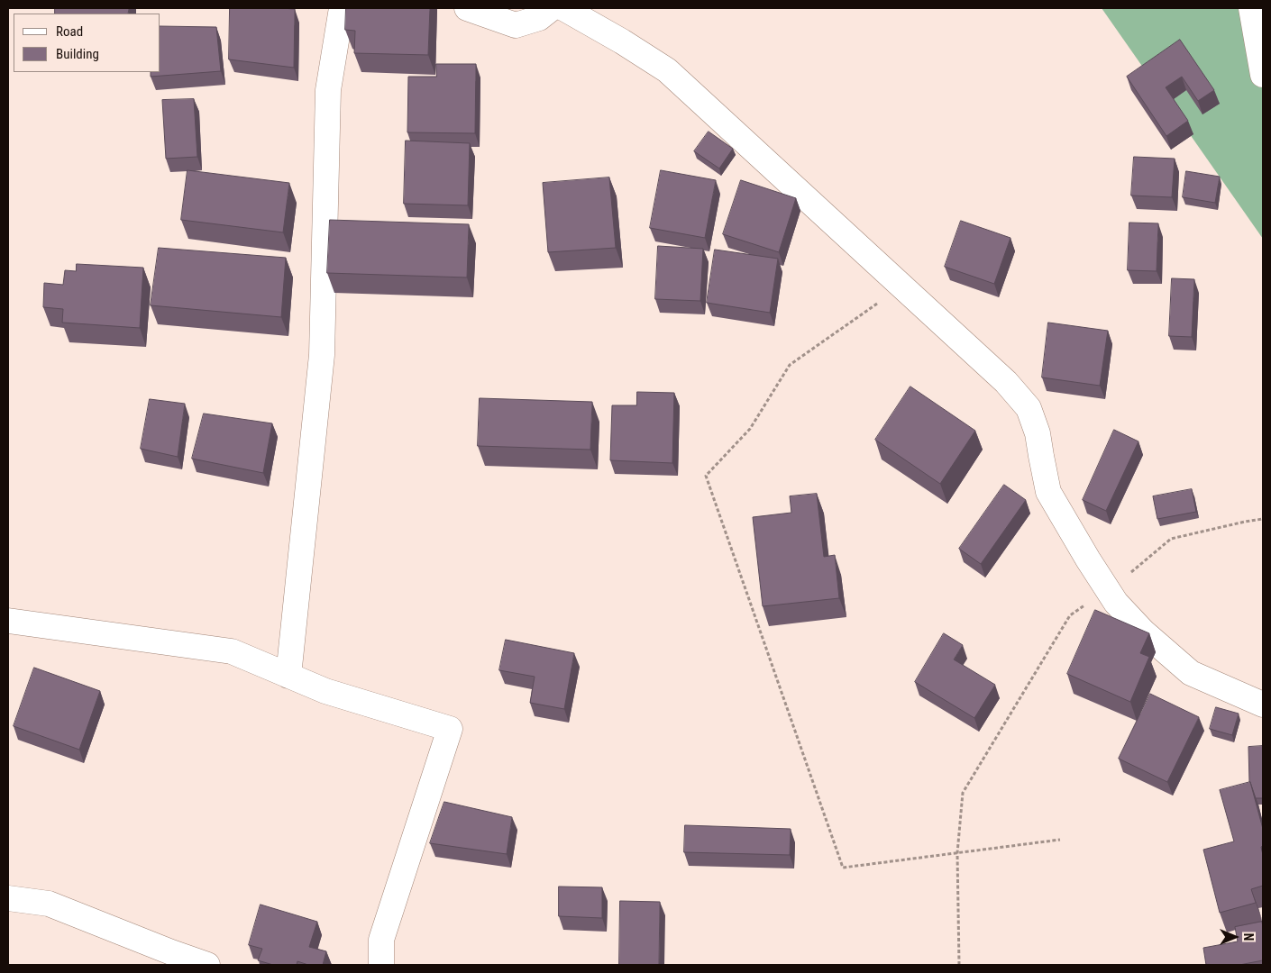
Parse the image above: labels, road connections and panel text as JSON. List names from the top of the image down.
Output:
{
  "legend": ["Road", "Building"],
  "north": "right"
}
